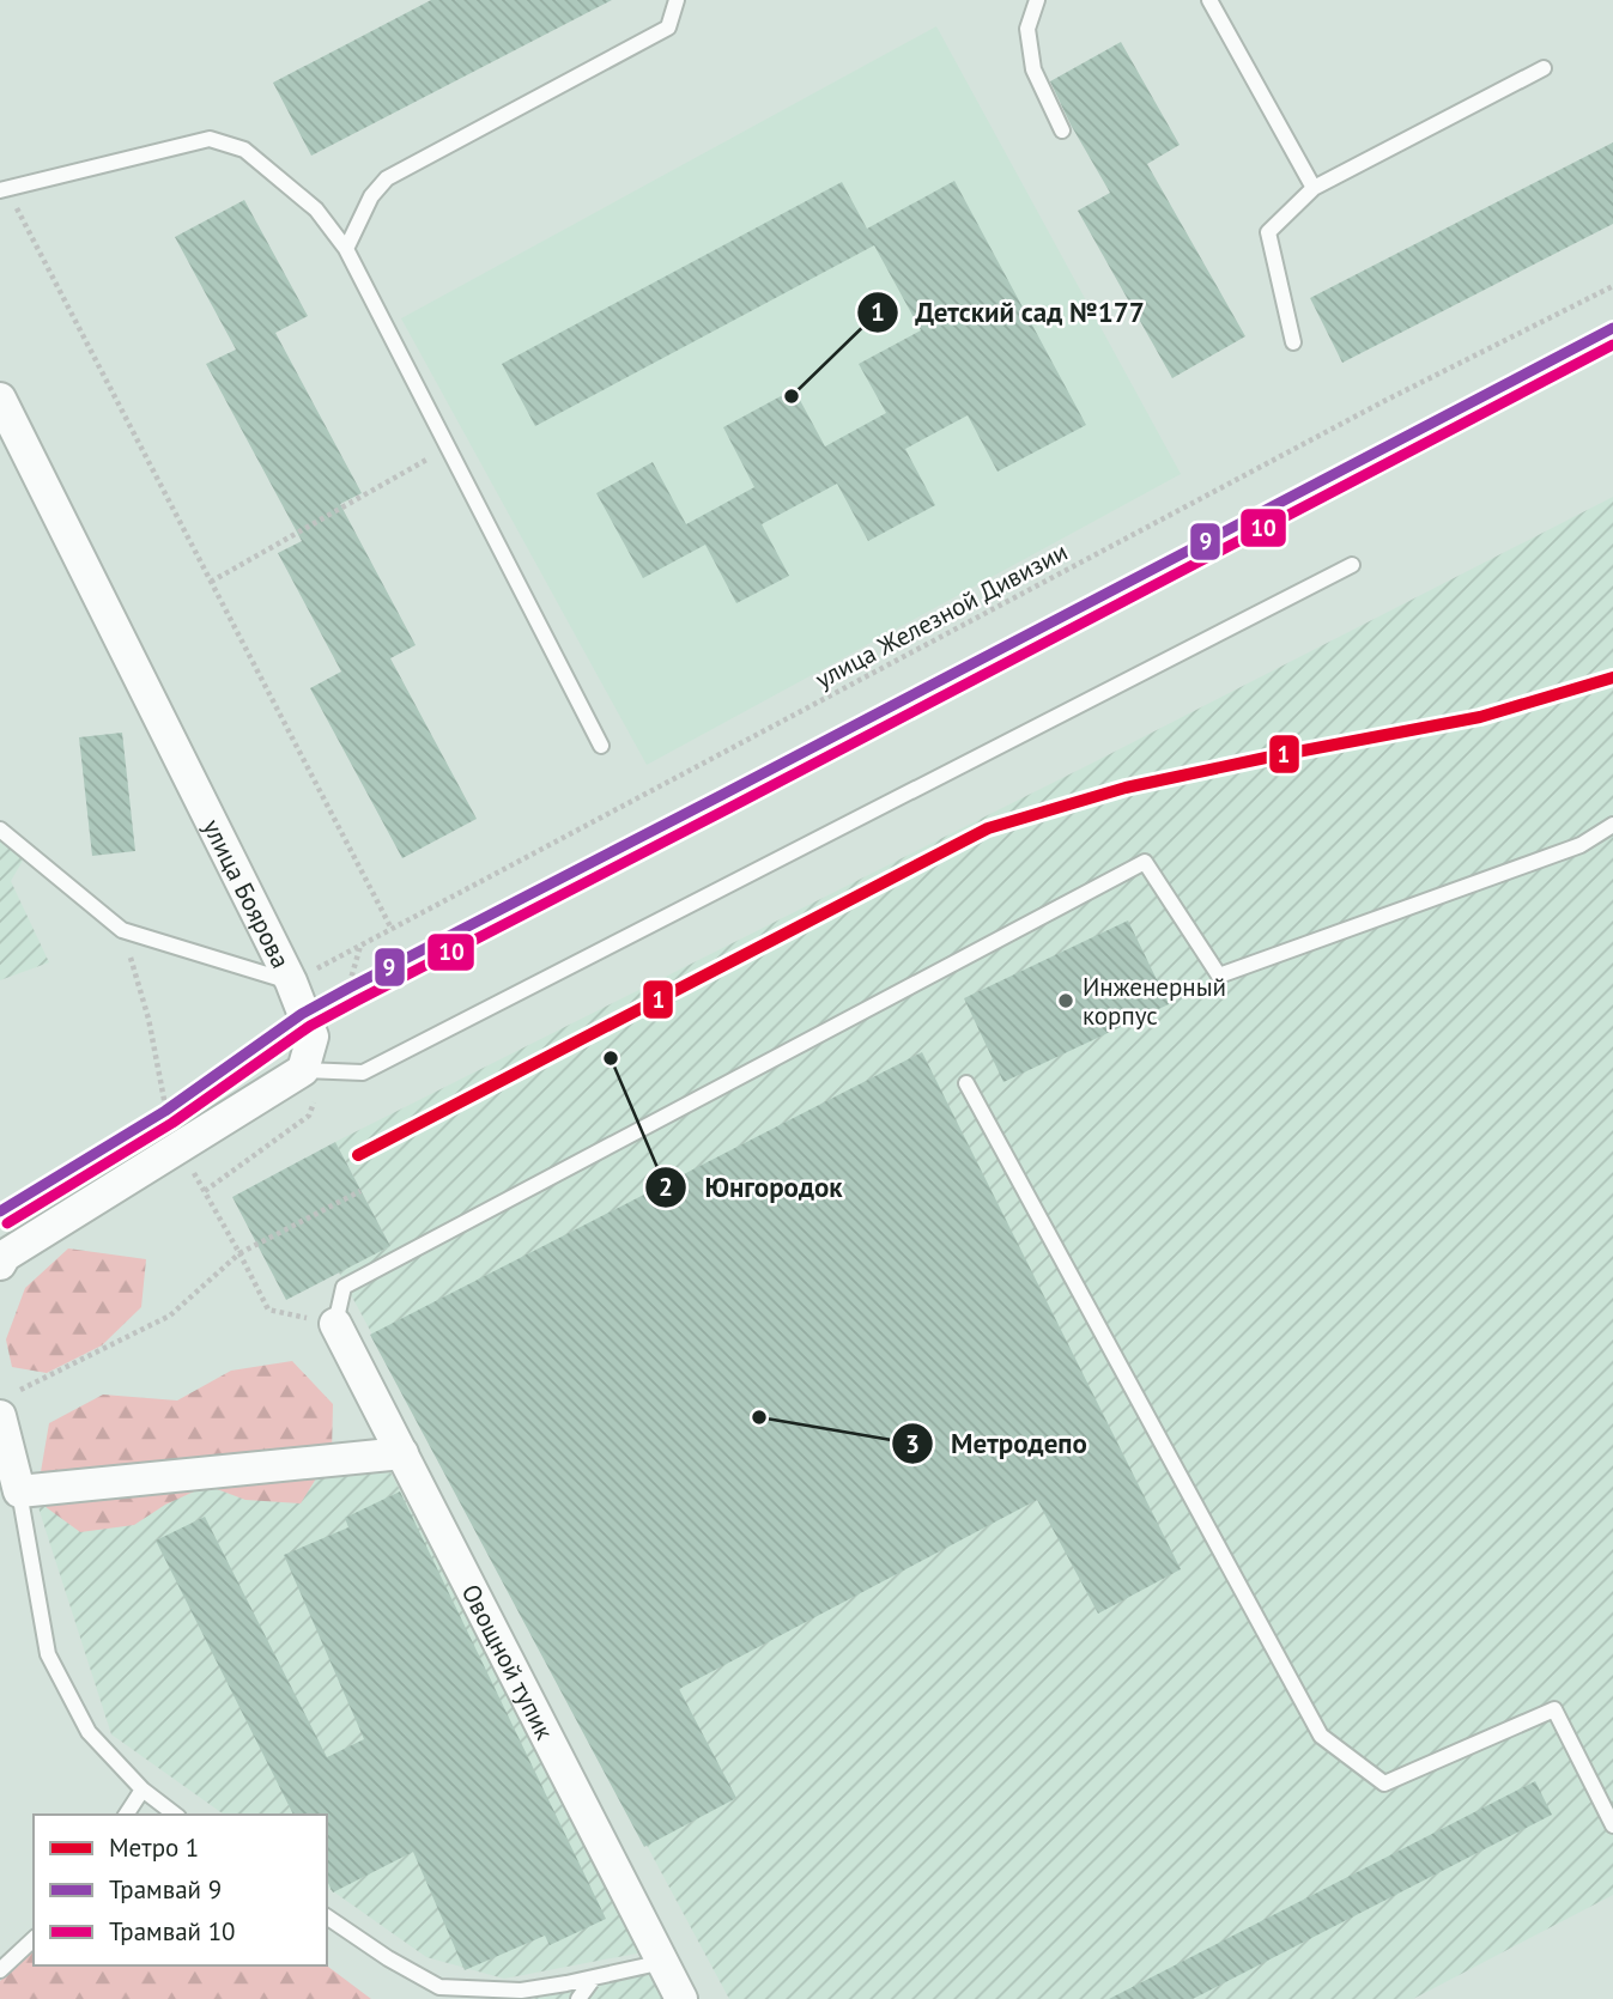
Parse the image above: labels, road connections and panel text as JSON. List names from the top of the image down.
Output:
{
  "streets": {
    "street": ["улица Боярова", "Овощной тупик"],
    "path": ["улица Железной Дивизии"]
  },
  "crossings": [
    ["улица Железной Дивизии", "улица Боярова"]
  ],
  "places": [
    "Детский сад №177",
    "Инженерный корпус",
    "Юнгородок",
    "Метродепо"
  ],
  "lines": ["tram line 9", "tram line 10", "metro line 1"],
  "legend": ["Метро 1", "Трамвай 9", "Трамвай 10"]
}
